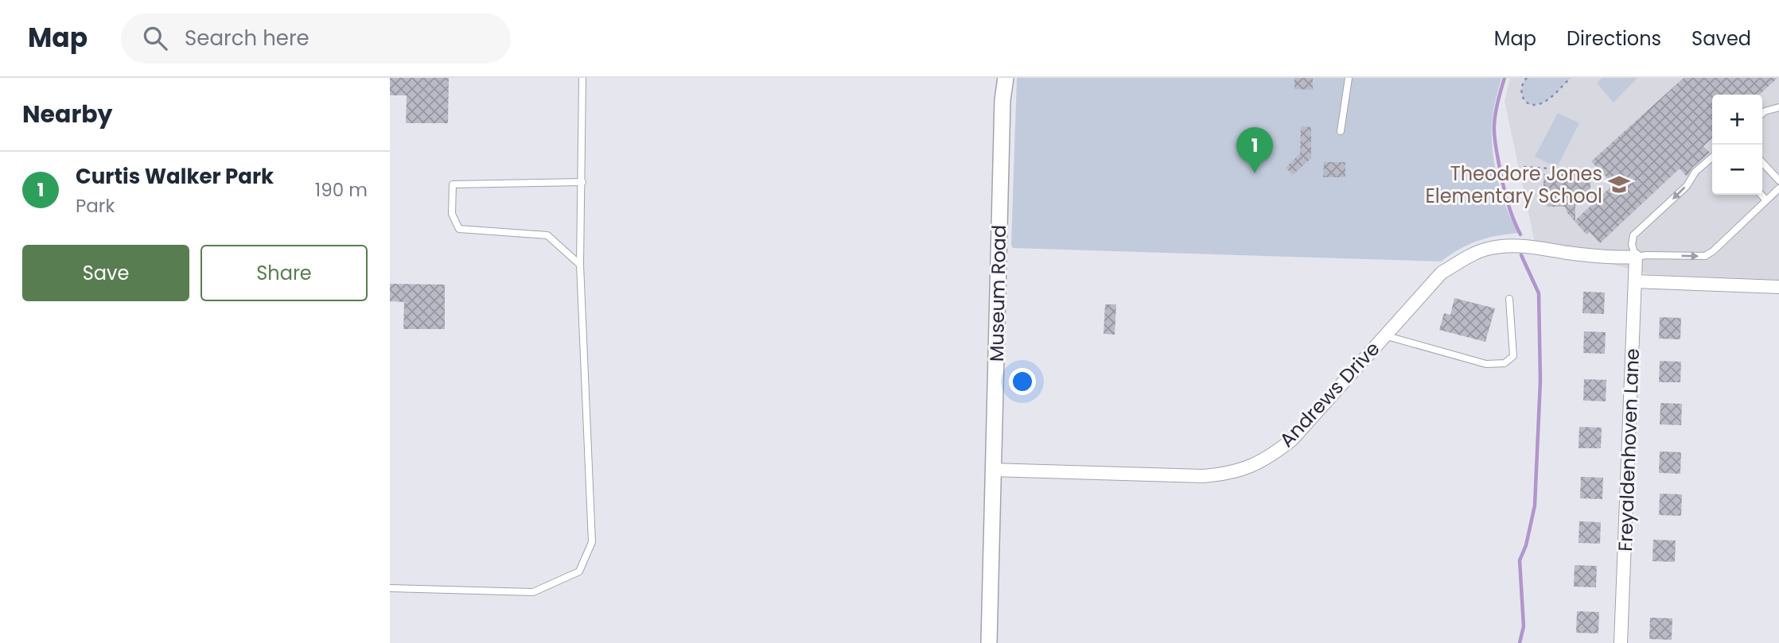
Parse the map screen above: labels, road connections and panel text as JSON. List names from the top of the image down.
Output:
{
  "streets": {
    "street": ["Museum Road", "Andrews Drive", "Freyaldenhoven Lane"]
  },
  "crossings": [
    ["Museum Road", "Andrews Drive"],
    ["Andrews Drive", "Freyaldenhoven Lane"]
  ],
  "places": {
    "school or university": ["Theodore Jones Elementary School"]
  },
  "page": {
    "header": "Map",
    "search": "Search here",
    "nav": ["Map", "Directions", "Saved"],
    "heading": "Nearby",
    "map_buttons": ["+", "−"],
    "pins": "1",
    "list": [
      {
        "mark": "1",
        "name": "Curtis Walker Park",
        "note": "Park",
        "value": "190 m"
      }
    ],
    "buttons": ["Save", "Share"]
  }
}
